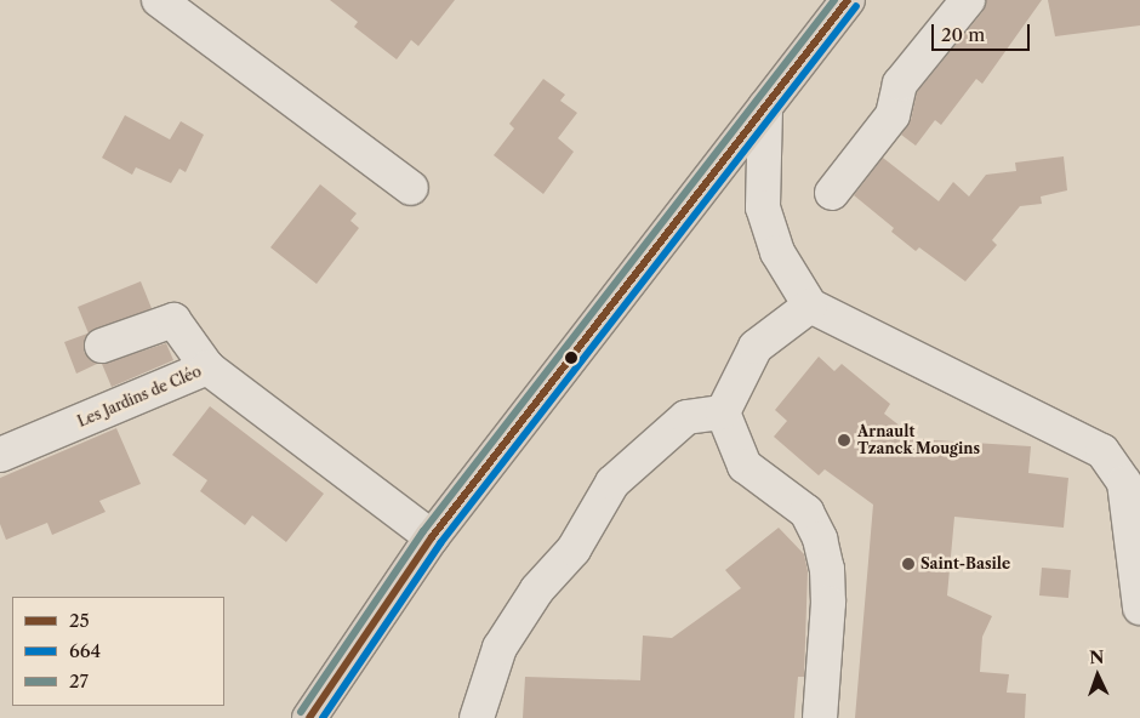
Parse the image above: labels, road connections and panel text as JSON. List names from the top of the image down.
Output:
{
  "streets": {
    "street": ["Les Jardins de Cléo"]
  },
  "places": ["Arnault Tzanck Mougins", "Saint-Basile"],
  "lines": ["transit line 25", "transit line 27", "transit line 664"],
  "legend": ["25", "664", "27"],
  "scale_bar": "20 m",
  "north": "top"
}
